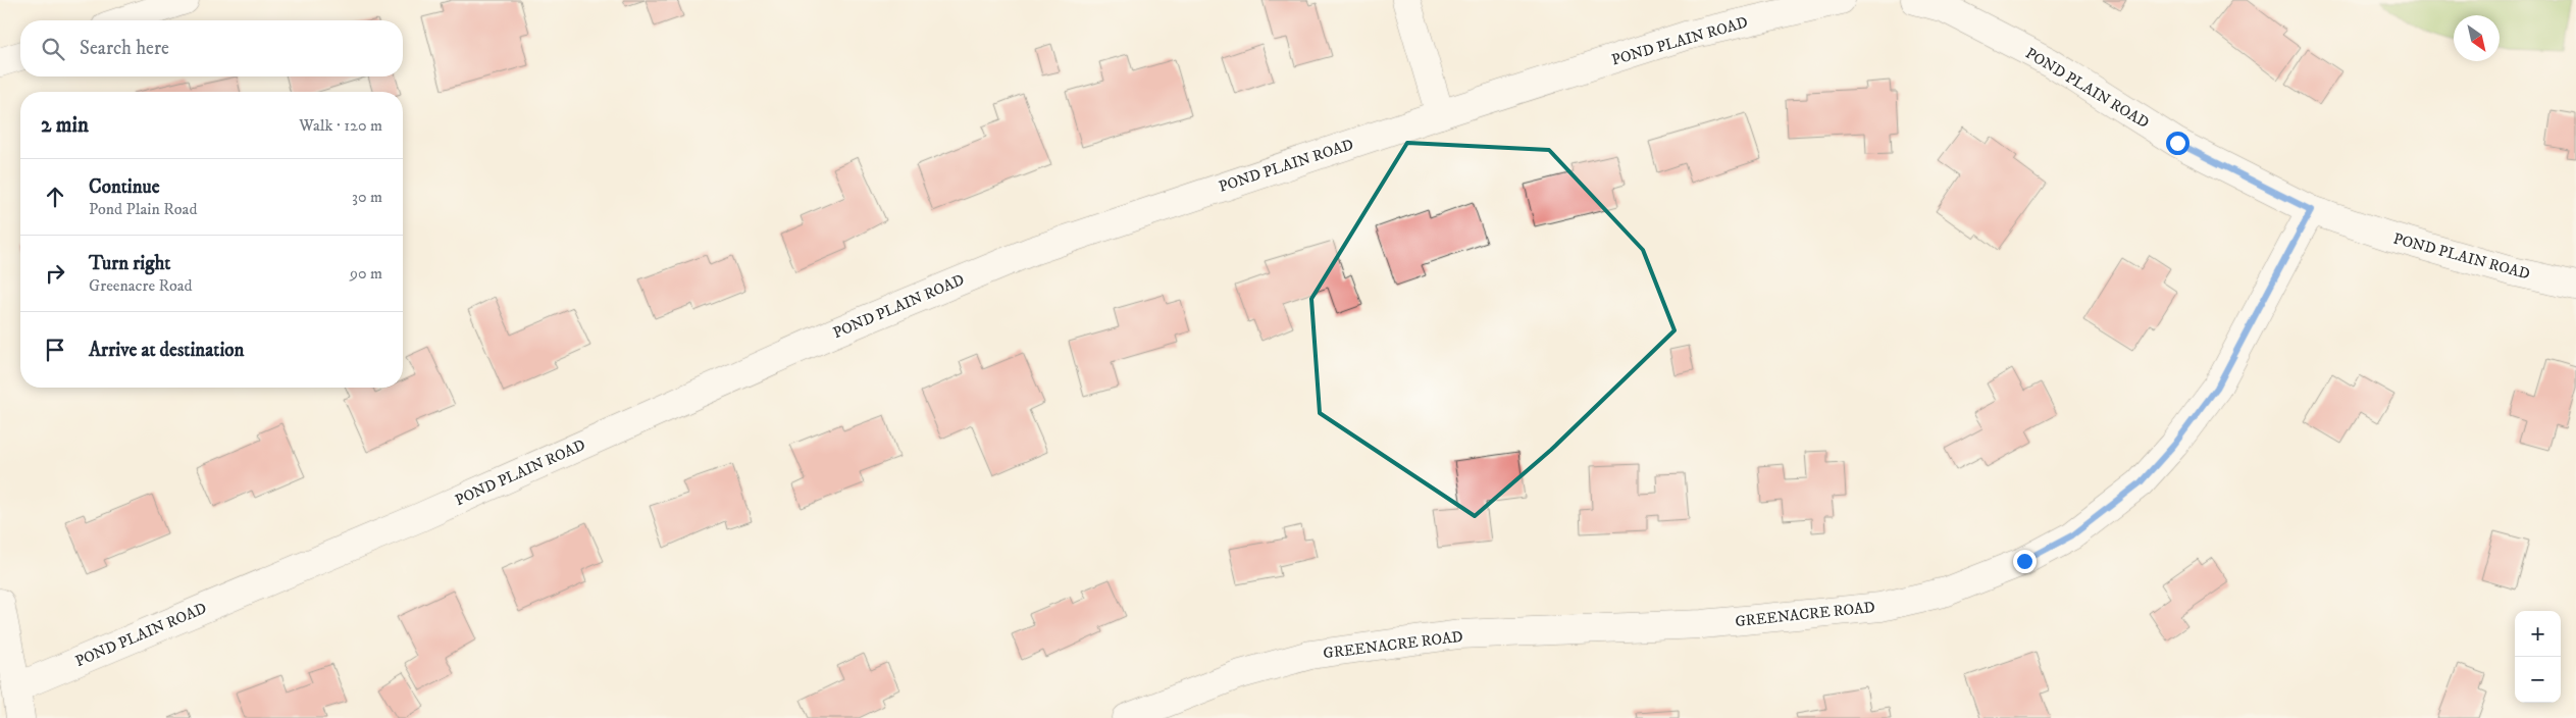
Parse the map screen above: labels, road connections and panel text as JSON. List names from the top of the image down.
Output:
{
  "streets": {
    "street": ["POND PLAIN ROAD", "GREENACRE ROAD"]
  },
  "crossings": [
    ["POND PLAIN ROAD", "GREENACRE ROAD"]
  ],
  "north": "bottom right",
  "page": {
    "search": "Search here",
    "heading": ["2 min", "Walk · 120 m"],
    "list": [
      ["Continue", "Pond Plain Road", "30 m"],
      ["Turn right", "Greenacre Road", "90 m"],
      "Arrive at destination"
    ],
    "map_buttons": ["+", "−"]
  }
}
